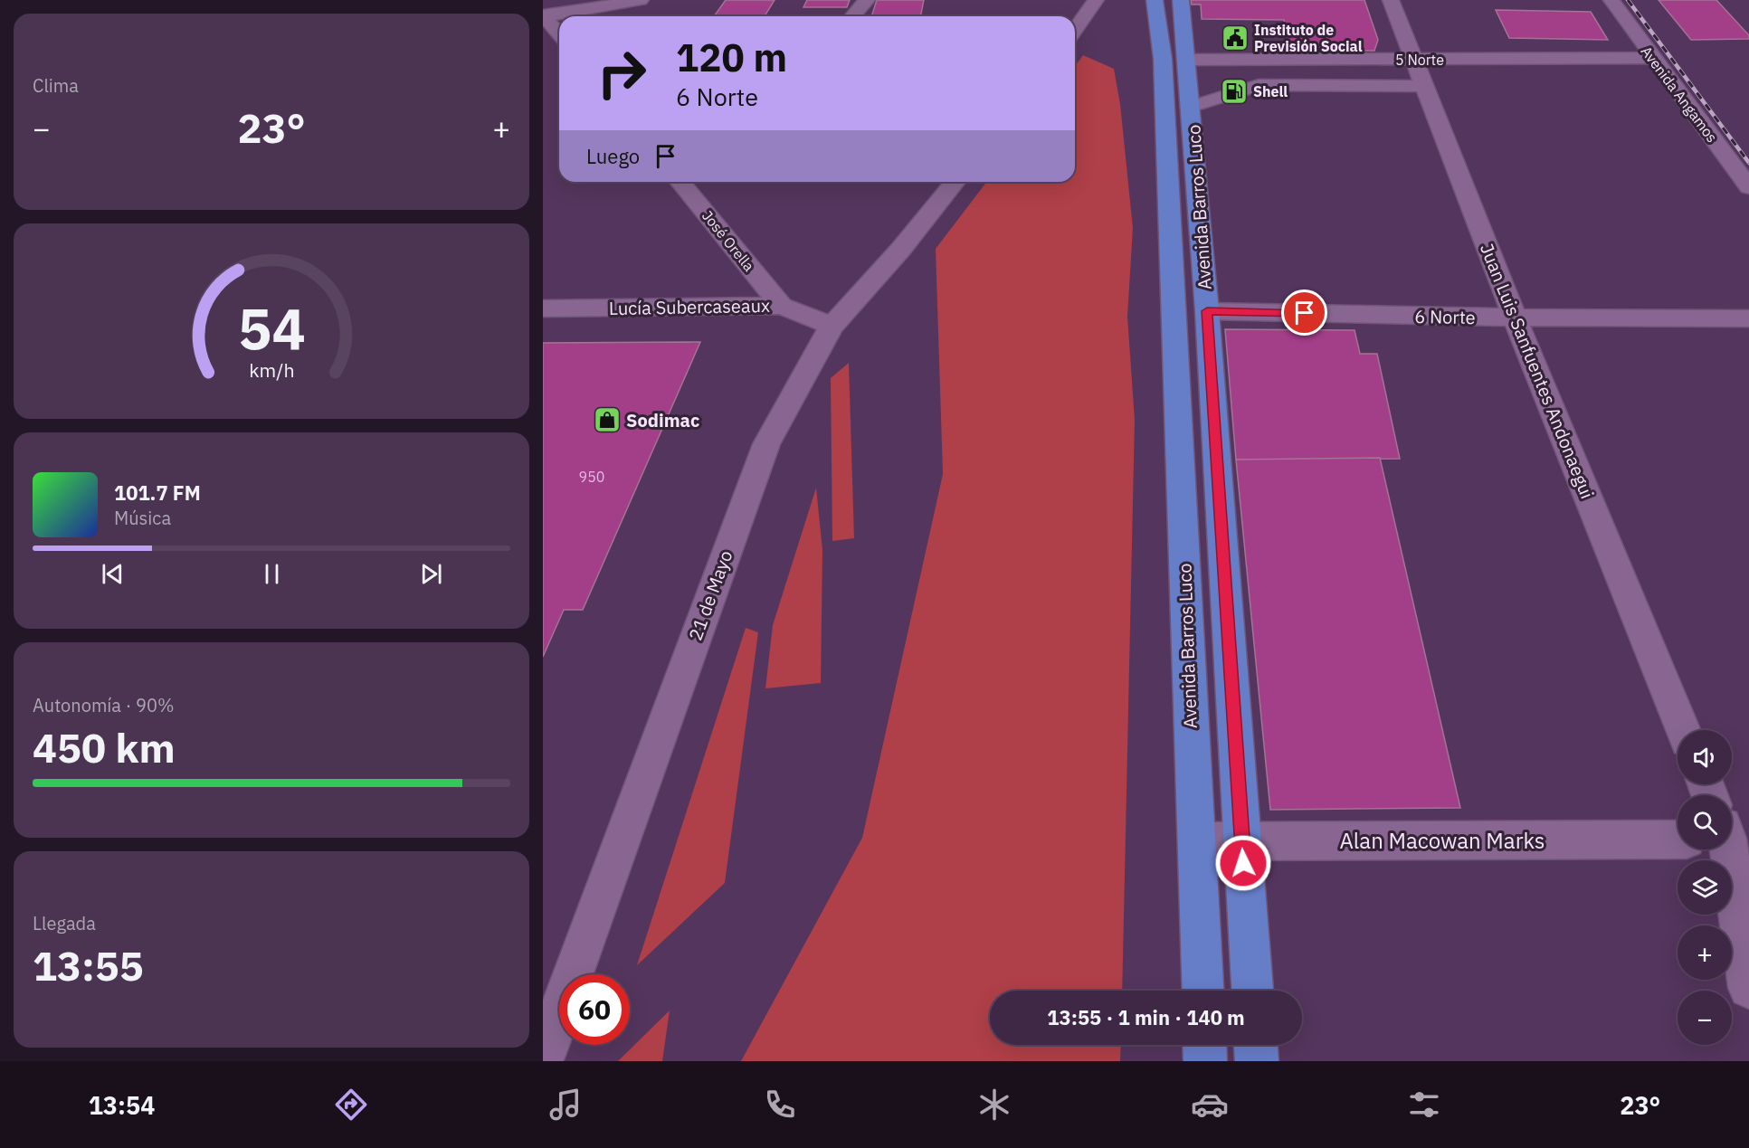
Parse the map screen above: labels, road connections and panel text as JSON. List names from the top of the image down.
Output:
{
  "streets": {
    "main road": ["Avenida Barros Luco"],
    "street": [
      "5 Norte",
      "Avenida Angamos",
      "José Orella",
      "Lucía Subercaseaux",
      "6 Norte",
      "Juan Luis Sanfuentes Andonaegui",
      "21 de Mayo",
      "Alan Macowan Marks"
    ]
  },
  "crossings": [
    ["5 Norte", "Avenida Angamos"],
    ["5 Norte", "Avenida Barros Luco"],
    ["5 Norte", "Juan Luis Sanfuentes Andonaegui"],
    ["Avenida Barros Luco", "6 Norte"],
    ["Avenida Barros Luco", "Alan Macowan Marks"],
    ["José Orella", "Lucía Subercaseaux"],
    ["Lucía Subercaseaux", "21 de Mayo"],
    ["6 Norte", "Juan Luis Sanfuentes Andonaegui"]
  ],
  "places": {
    "public building": ["Instituto de Previsión Social"],
    "fuel station": ["Shell"],
    "shop": ["Sodimac"]
  },
  "house_numbers": ["950"],
  "page": {
    "tile": [
      "Clima",
      ["Autonomía · 90%", "450 km"],
      ["Llegada", "13:55"]
    ],
    "turn": ["120 m", "6 Norte"],
    "heat": ["−", "23°", "+"],
    "then": "Luego",
    "song": ["101.7 FM", "Música"],
    "map_buttons": ["+", "−"],
    "limit": "60",
    "trip": "13:55 · 1 min · 140 m",
    "tabs": ["13:54", "23°"],
    "gauge": ["54", "km/h"]
  }
}
